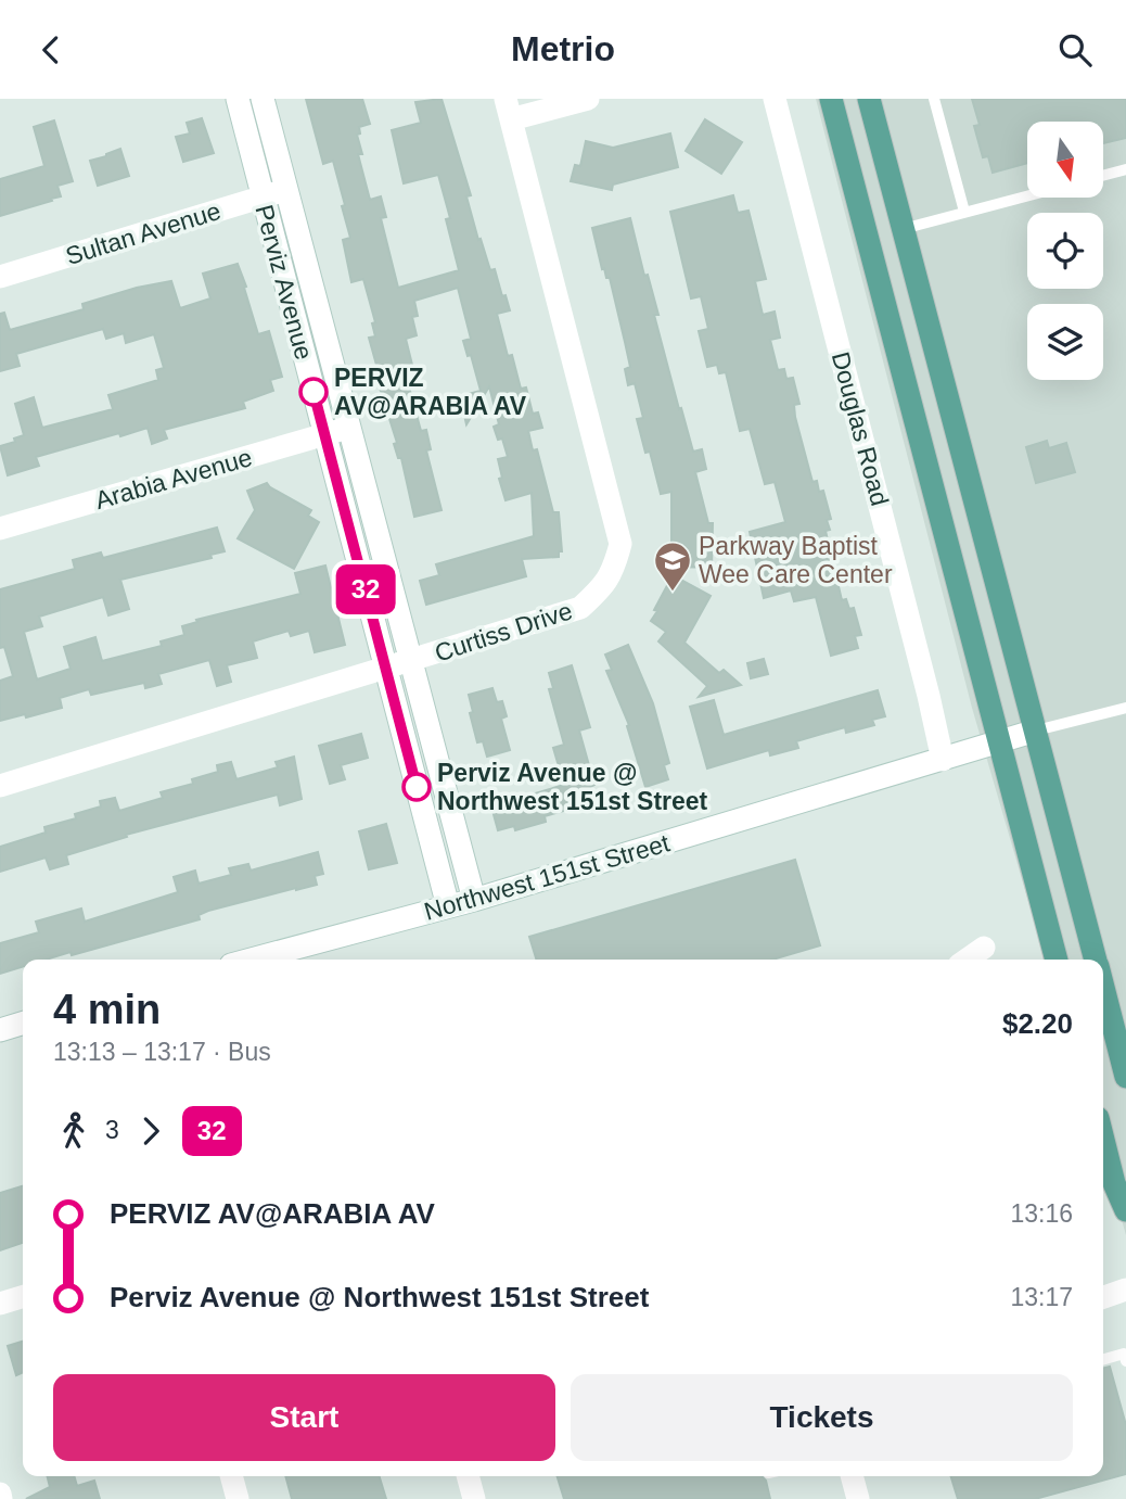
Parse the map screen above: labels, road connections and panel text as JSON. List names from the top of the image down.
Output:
{
  "streets": {
    "street": [
      "Sultan Avenue",
      "Perviz Avenue",
      "Douglas Road",
      "Arabia Avenue",
      "Curtiss Drive",
      "Northwest 151st Street"
    ]
  },
  "crossings": [
    ["Sultan Avenue", "Perviz Avenue"],
    ["Perviz Avenue", "Arabia Avenue"],
    ["Perviz Avenue", "Curtiss Drive"],
    ["Perviz Avenue", "Northwest 151st Street"],
    ["Douglas Road", "Northwest 151st Street"]
  ],
  "places": {
    "other": ["PERVIZ AV@ARABIA AV", "Perviz Avenue @ Northwest 151st Street"],
    "school or university": ["Parkway Baptist Wee Care Center"]
  },
  "lines": ["bus line 32"],
  "north": "bottom",
  "page": {
    "header": "Metrio",
    "on_map": "32",
    "heading": ["4 min", "13:13 – 13:17 · Bus", "$2.20"],
    "legs": ["3", "32"],
    "list": [
      {
        "name": "PERVIZ AV@ARABIA AV",
        "value": "13:16"
      },
      {
        "name": "Perviz Avenue @ Northwest 151st Street",
        "value": "13:17"
      }
    ],
    "buttons": ["Start", "Tickets"]
  }
}
